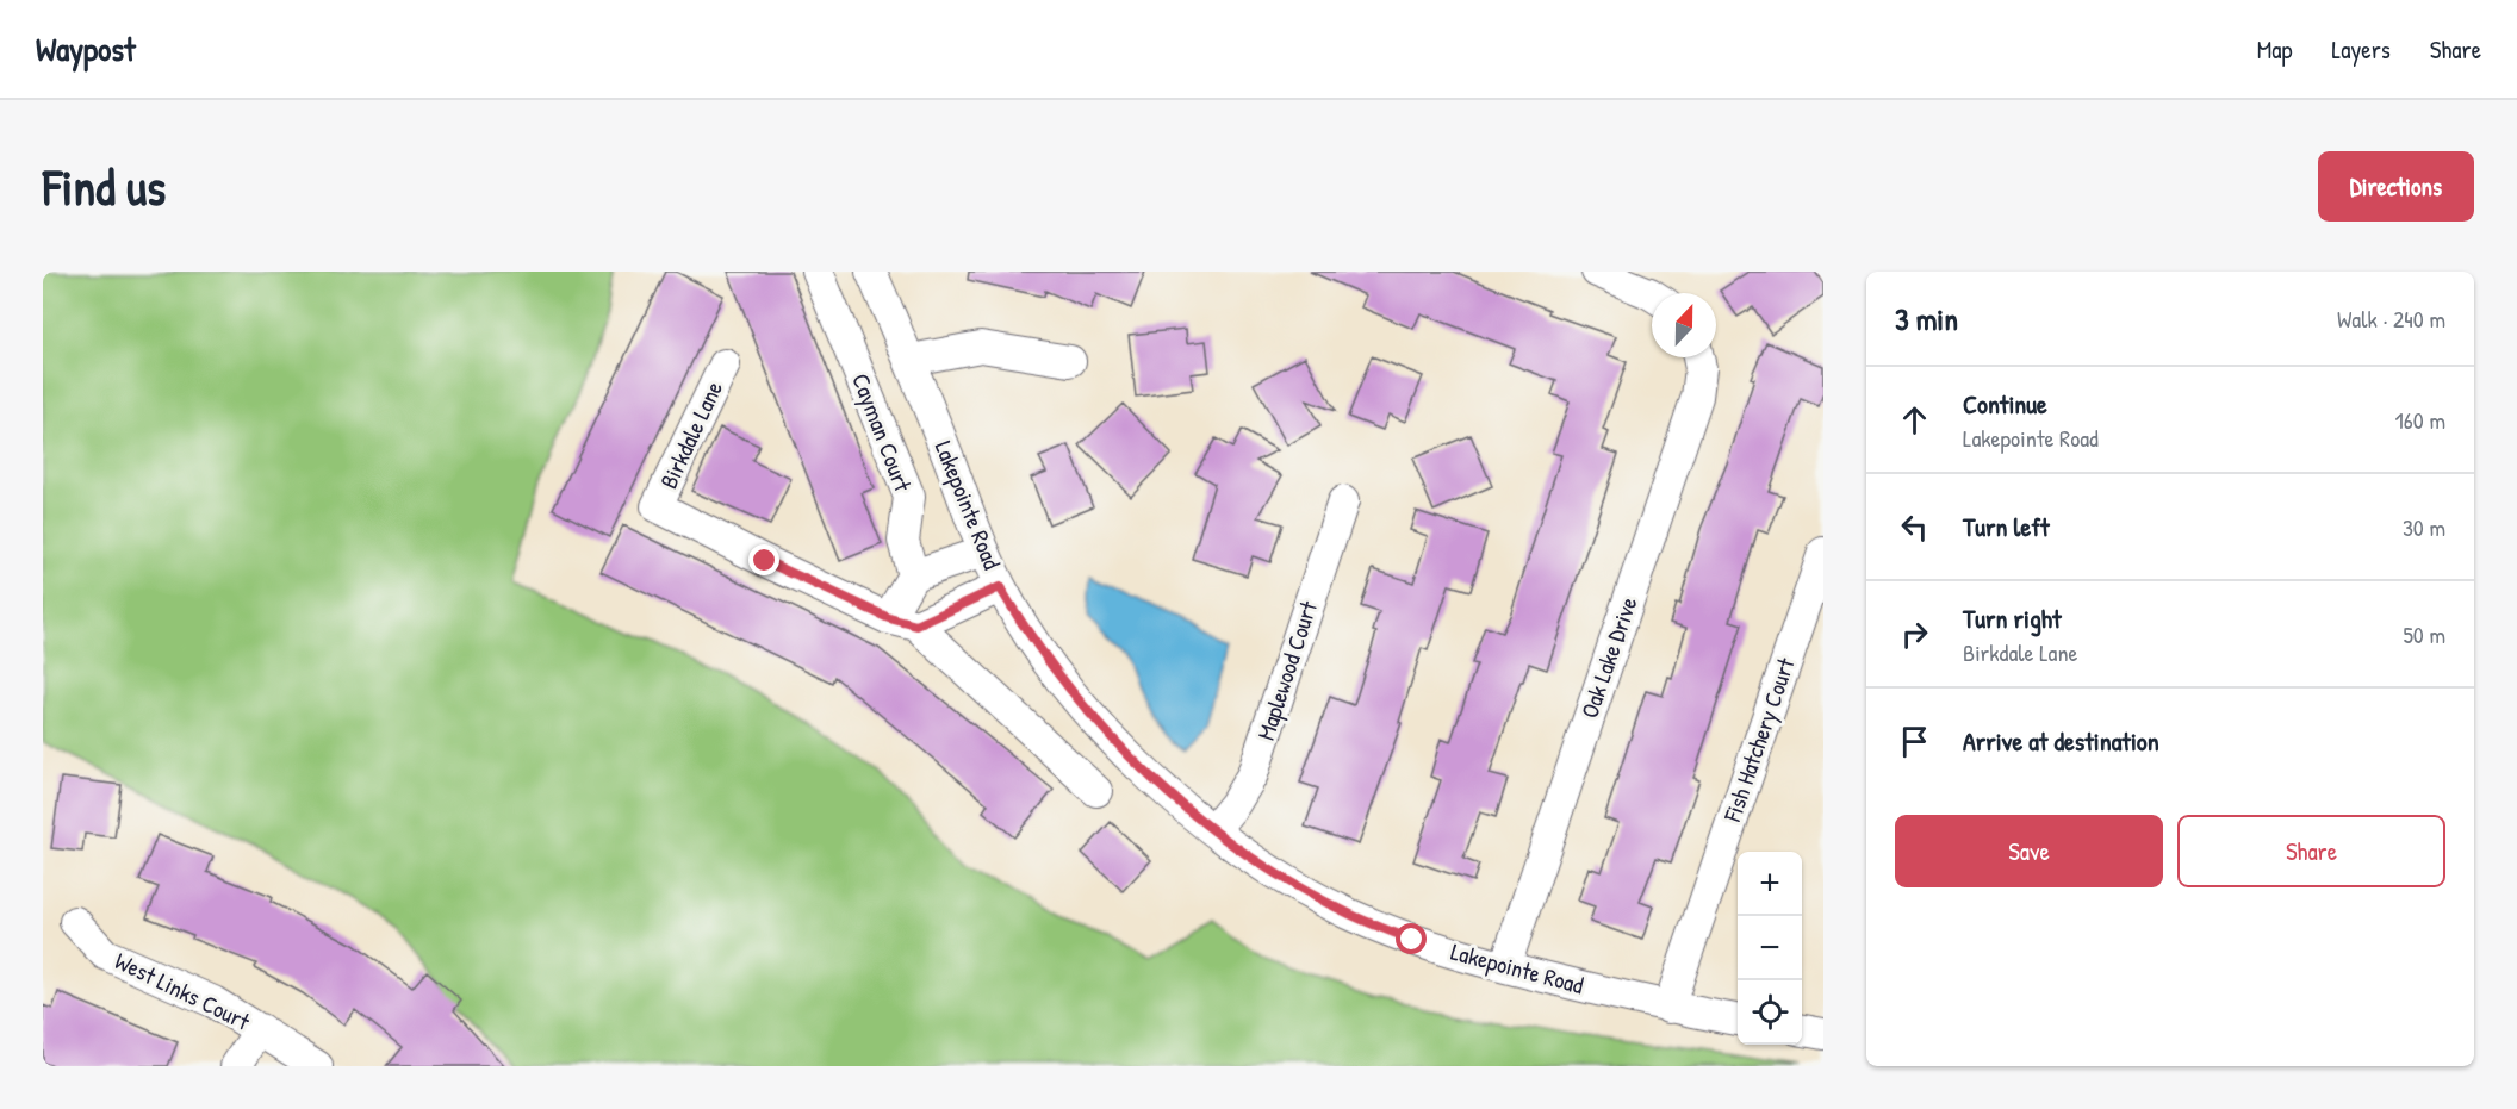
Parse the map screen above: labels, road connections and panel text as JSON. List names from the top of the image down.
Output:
{
  "streets": {
    "street": [
      "Cayman Court",
      "Birkdale Lane",
      "Lakepointe Road",
      "Oak Lake Drive",
      "Maplewood Court",
      "Fish Hatchery Court",
      "West Links Court"
    ]
  },
  "crossings": [
    ["Lakepointe Road", "Oak Lake Drive"],
    ["Lakepointe Road", "Maplewood Court"],
    ["Lakepointe Road", "Fish Hatchery Court"]
  ],
  "north": "top",
  "page": {
    "header": "Waypost",
    "nav": ["Map", "Layers", "Share"],
    "buttons": [
      "Directions",
      ["Save", "Share"]
    ],
    "title": "Find us",
    "heading": ["3 min", "Walk · 240 m"],
    "list": [
      ["Continue", "Lakepointe Road", "160 m"],
      ["Turn left", "30 m"],
      ["Turn right", "Birkdale Lane", "50 m"],
      "Arrive at destination"
    ],
    "map_buttons": ["+", "−"]
  }
}
